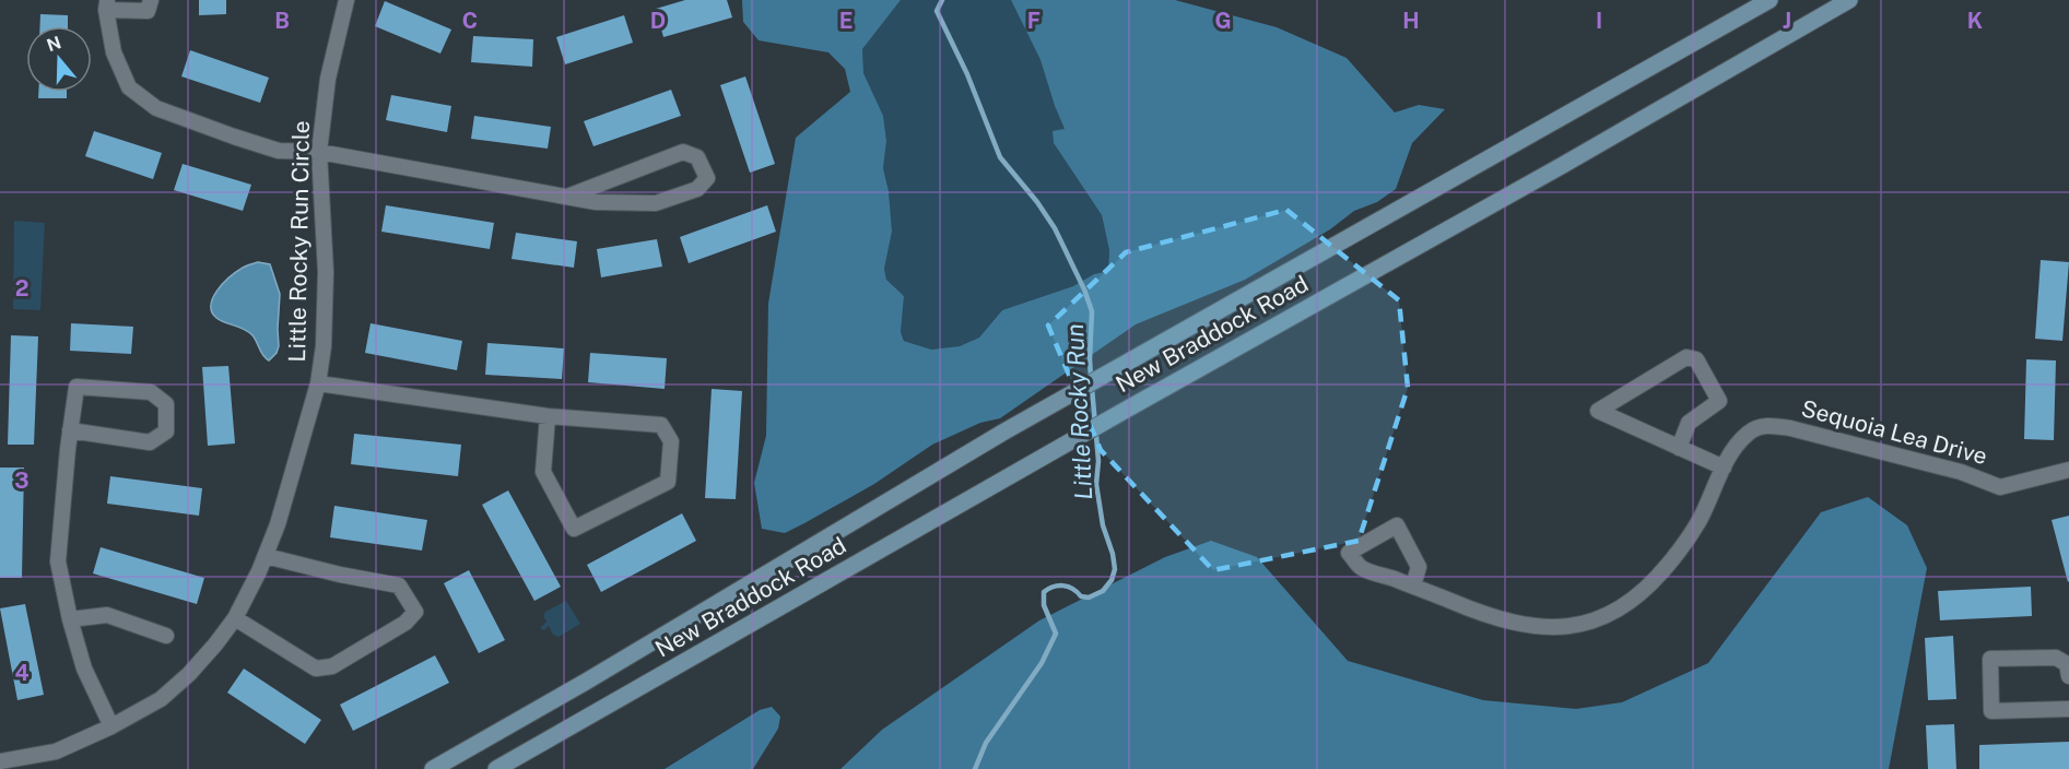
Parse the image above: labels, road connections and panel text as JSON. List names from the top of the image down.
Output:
{
  "streets": {
    "main road": ["New Braddock Road"],
    "street": ["Little Rocky Run Circle", "Sequoia Lea Drive"]
  },
  "water": ["Little Rocky Run"],
  "north": "top",
  "grid": {
    "columns": [
      "B",
      "C",
      "D",
      "E",
      "F",
      "G",
      "H",
      "I",
      "J",
      "K"
    ],
    "rows": ["2", "3", "4"]
  }
}
